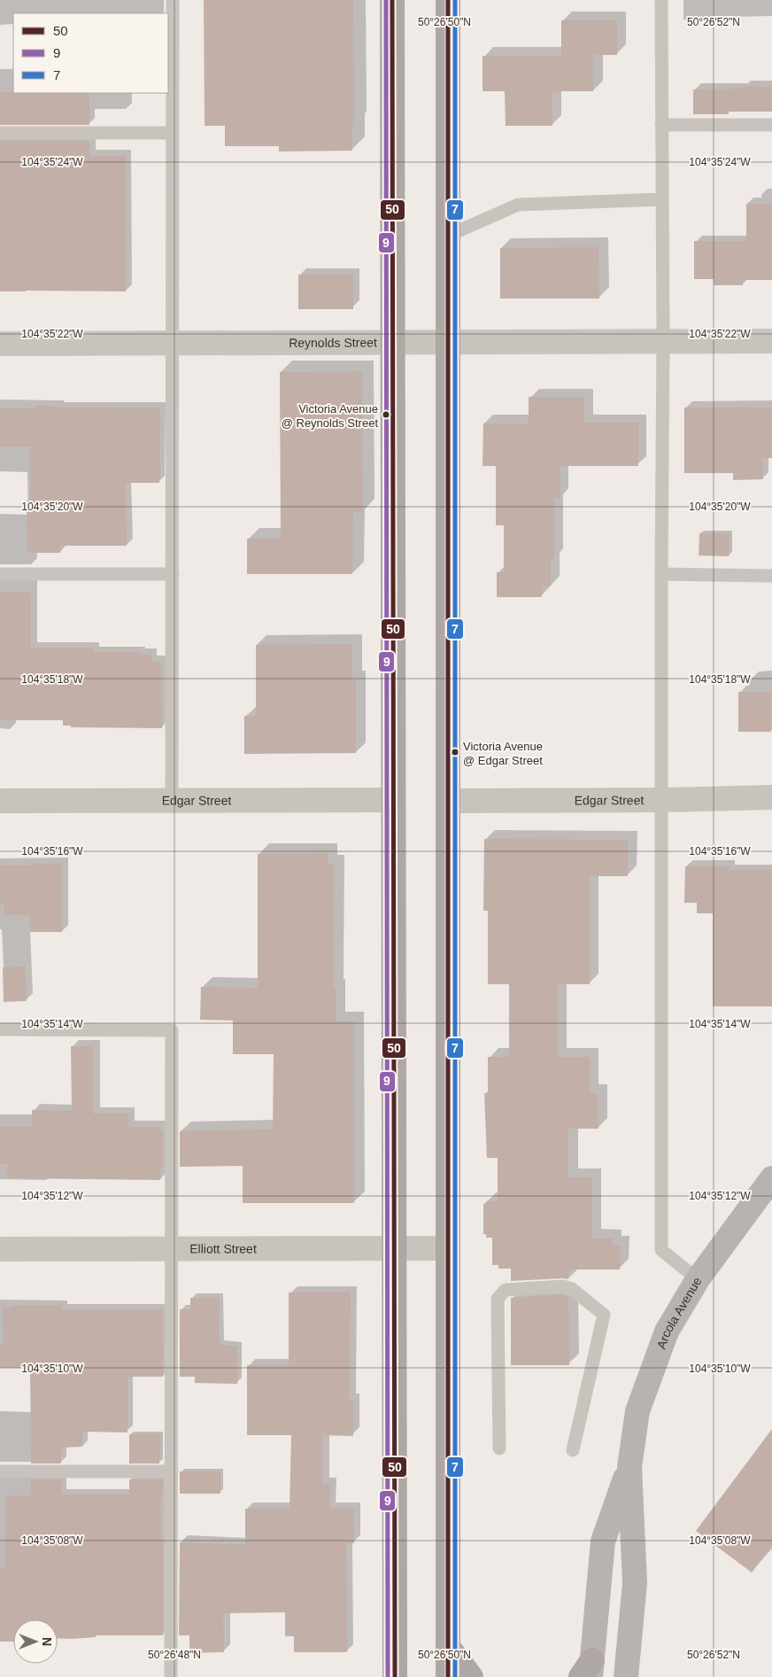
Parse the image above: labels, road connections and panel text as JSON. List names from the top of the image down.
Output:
{
  "streets": {
    "main road": ["Arcola Avenue"],
    "street": ["Reynolds Street", "Edgar Street", "Elliott Street"]
  },
  "places": ["Victoria Avenue @ Reynolds Street", "Victoria Avenue @ Edgar Street"],
  "lines": ["transit line 50", "transit line 9", "transit line 7"],
  "legend": ["50", "9", "7"],
  "north": "right",
  "coordinates": [
    "50°26'50\"N",
    "50°26'52\"N",
    "104°35'24\"W",
    "104°35'22\"W",
    "104°35'20\"W",
    "104°35'18\"W",
    "104°35'16\"W",
    "104°35'14\"W",
    "104°35'12\"W",
    "104°35'10\"W",
    "104°35'08\"W",
    "50°26'48\"N"
  ]
}
